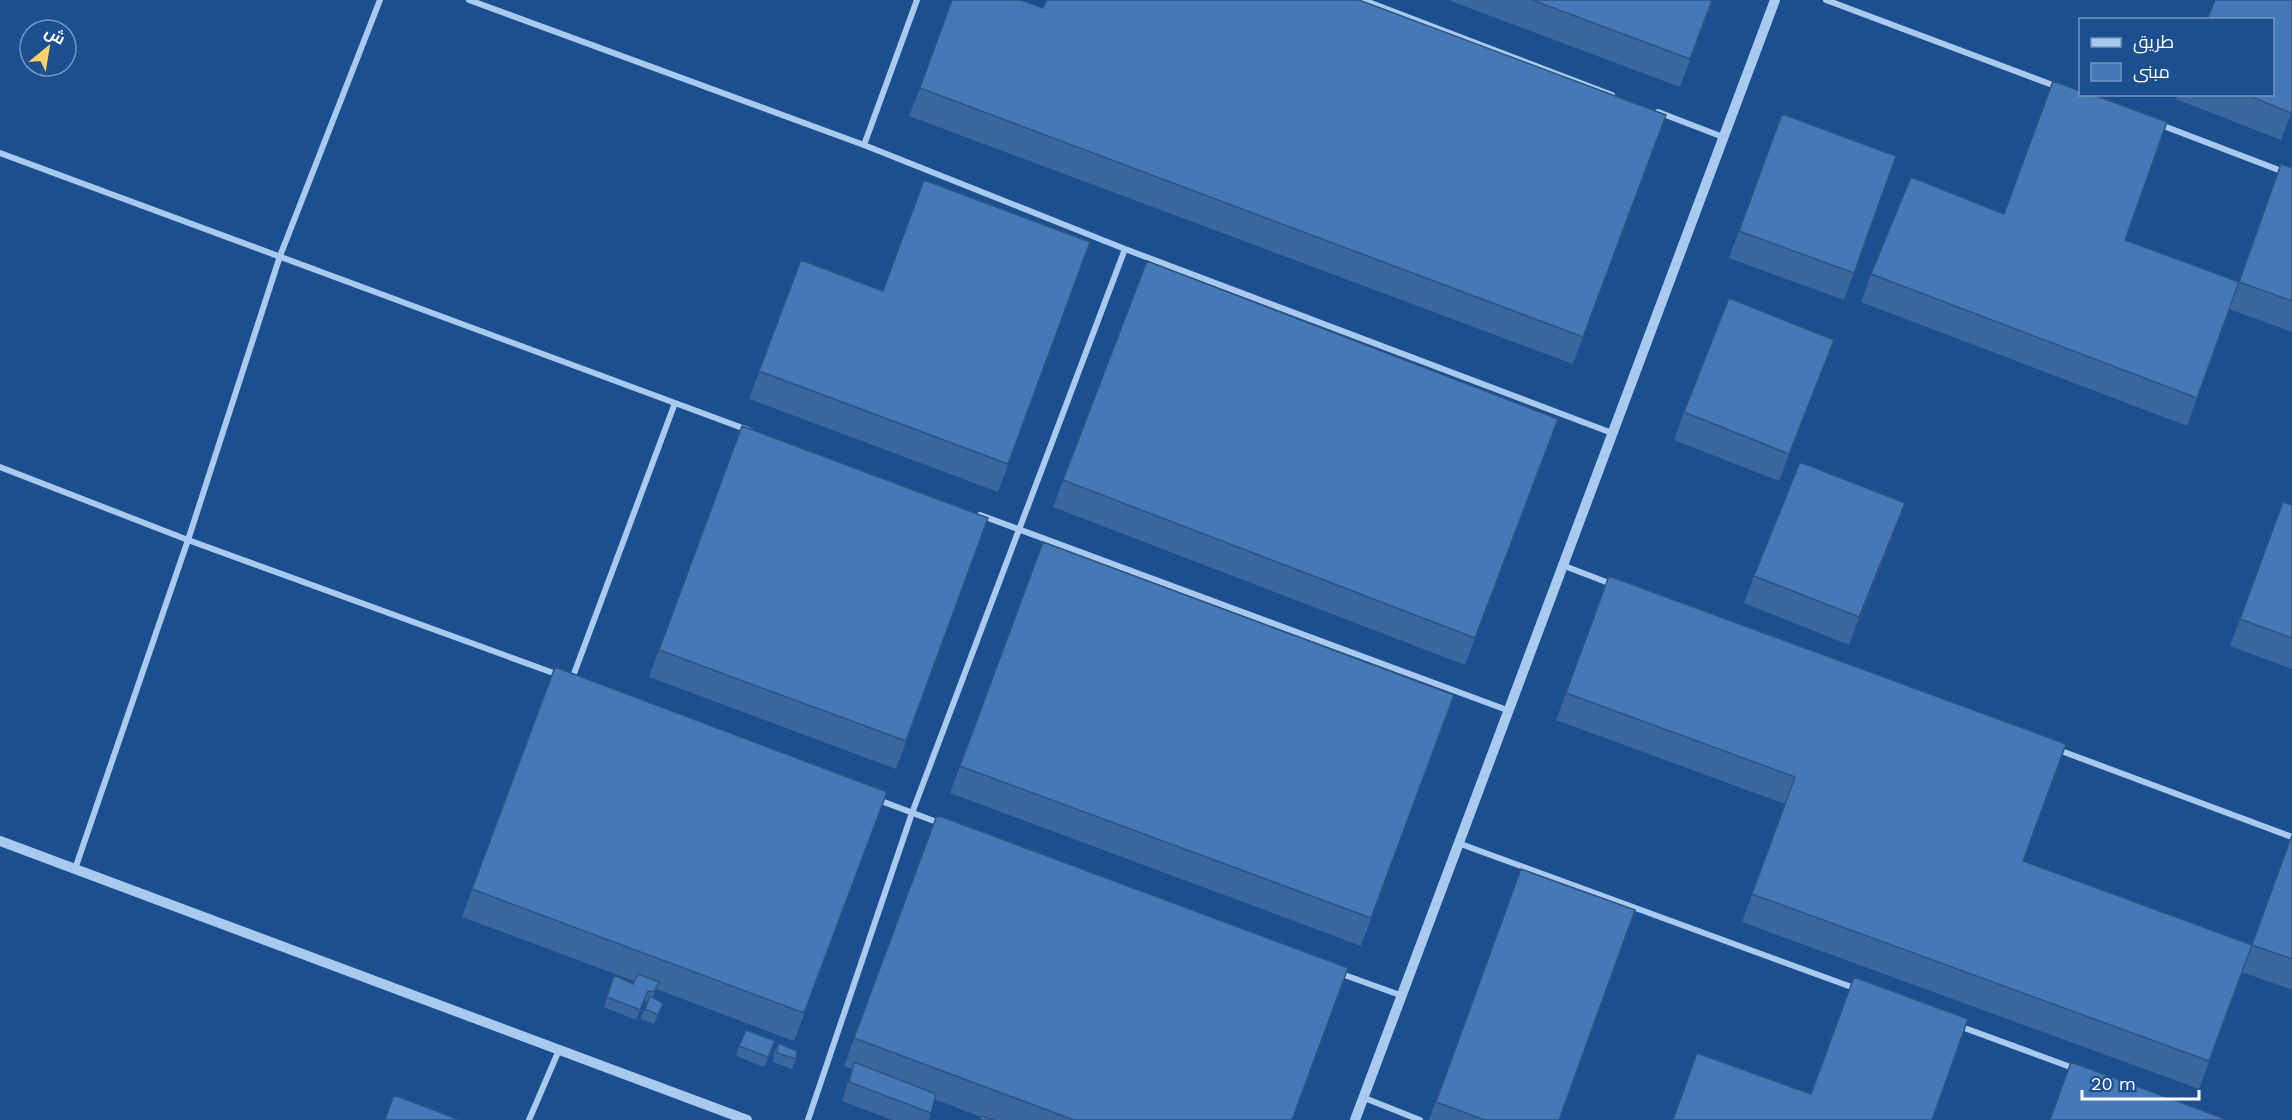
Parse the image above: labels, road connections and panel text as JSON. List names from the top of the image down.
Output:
{
  "legend": ["طريق", "مبنى"],
  "scale_bar": "20 m",
  "north": "top right"
}
